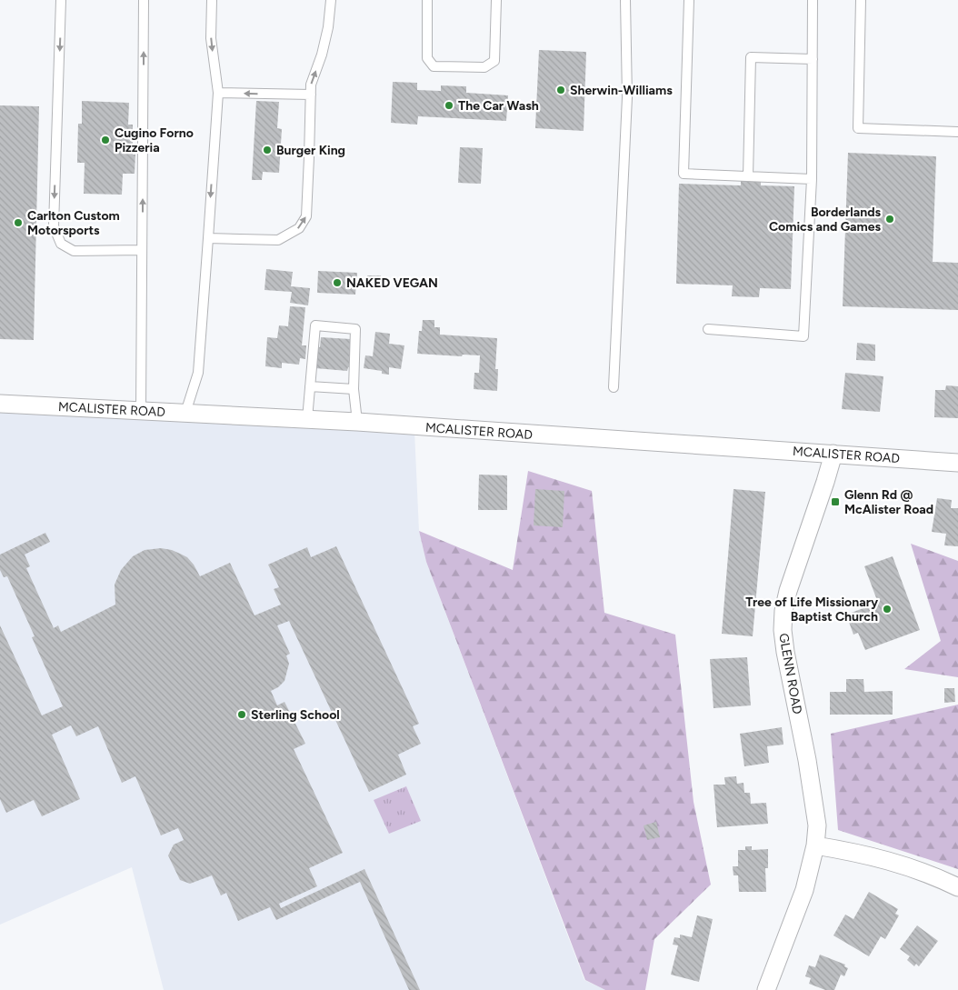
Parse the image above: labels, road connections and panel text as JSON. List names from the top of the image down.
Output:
{
  "streets": {
    "street": ["MCALISTER ROAD", "GLENN ROAD"]
  },
  "crossings": [
    ["MCALISTER ROAD", "GLENN ROAD"]
  ],
  "places": {
    "other": [
      "Sherwin-Williams",
      "The Car Wash",
      "Cugino Forno Pizzeria",
      "Burger King",
      "Borderlands Comics and Games",
      "Carlton Custom Motorsports",
      "NAKED VEGAN",
      "Tree of Life Missionary Baptist Church",
      "Sterling School"
    ],
    "transit": ["Glenn Rd @ McAlister Road"]
  }
}
